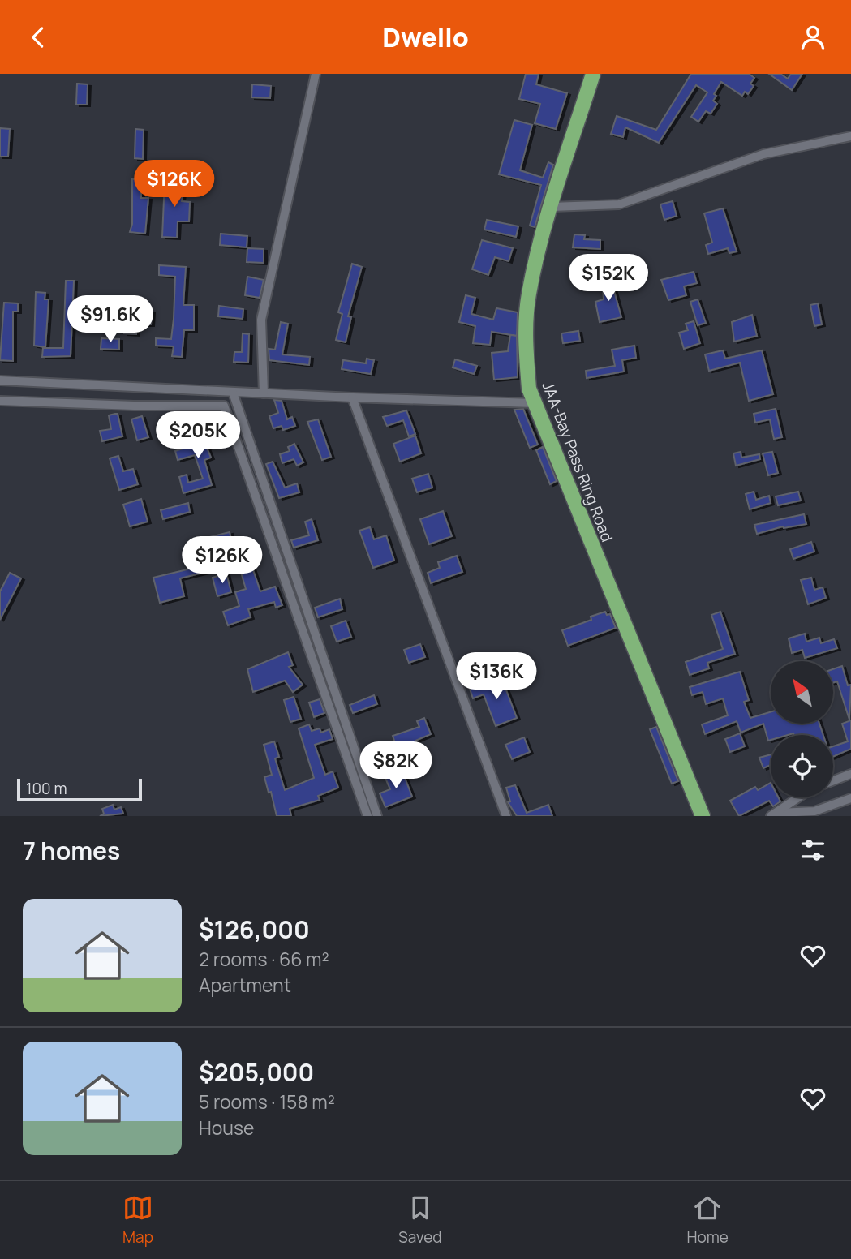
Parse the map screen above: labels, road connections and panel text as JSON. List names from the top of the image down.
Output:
{
  "streets": {
    "highway": ["JAA-Bay Pass Ring Road"]
  },
  "scale_bar": "100 m",
  "north": "top left",
  "page": {
    "header": "Dwello",
    "price": [
      "$126K",
      "$152K",
      "$91.6K",
      "$205K",
      "$126K",
      "$136K",
      "$82K"
    ],
    "scale": "100 m",
    "heading": "7 homes",
    "list": [
      {
        "name": "$126,000",
        "note": "2 rooms · 66 m² · Apartment"
      },
      {
        "name": "$205,000",
        "note": "5 rooms · 158 m² · House"
      }
    ],
    "tabs": ["Map", "Saved", "Home"]
  }
}
